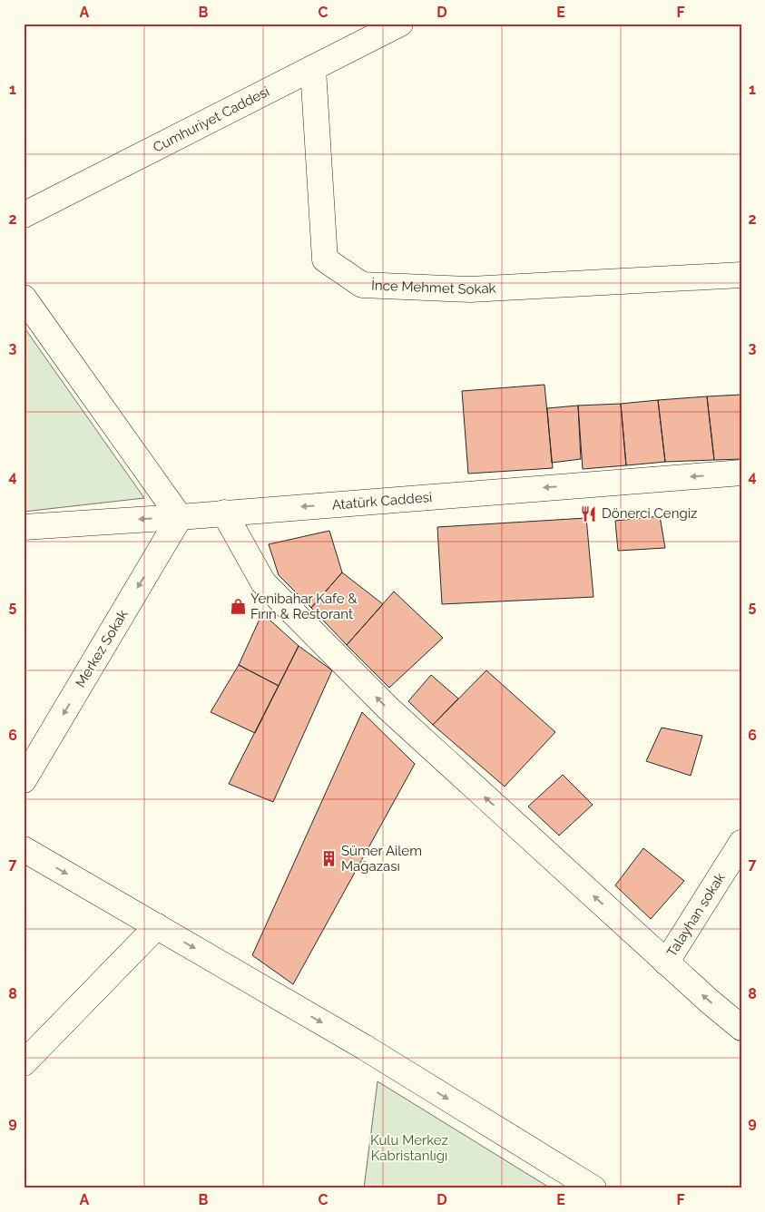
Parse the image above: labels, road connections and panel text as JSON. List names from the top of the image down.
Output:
{
  "streets": {
    "street": [
      "Cumhuriyet Caddesi",
      "İnce Mehmet Sokak",
      "Atatürk Caddesi",
      "Merkez Sokak",
      "Talayhan sokak"
    ]
  },
  "crossings": [
    ["Cumhuriyet Caddesi", "İnce Mehmet Sokak"],
    ["Atatürk Caddesi", "Merkez Sokak"]
  ],
  "one_way": ["Atatürk Caddesi", "Merkez Sokak"],
  "parks": ["Kulu Merkez Kabristanlığı"],
  "places": {
    "restaurant": ["Dönerci Cengiz"],
    "shop": ["Yenibahar Kafe & Fırın & Restorant"],
    "building": ["Sümer Ailem Mağazası"]
  },
  "grid": {
    "columns": [
      "A",
      "B",
      "C",
      "D",
      "E",
      "F"
    ],
    "rows": [
      "1",
      "2",
      "3",
      "4",
      "5",
      "6",
      "7",
      "8",
      "9"
    ]
  }
}
